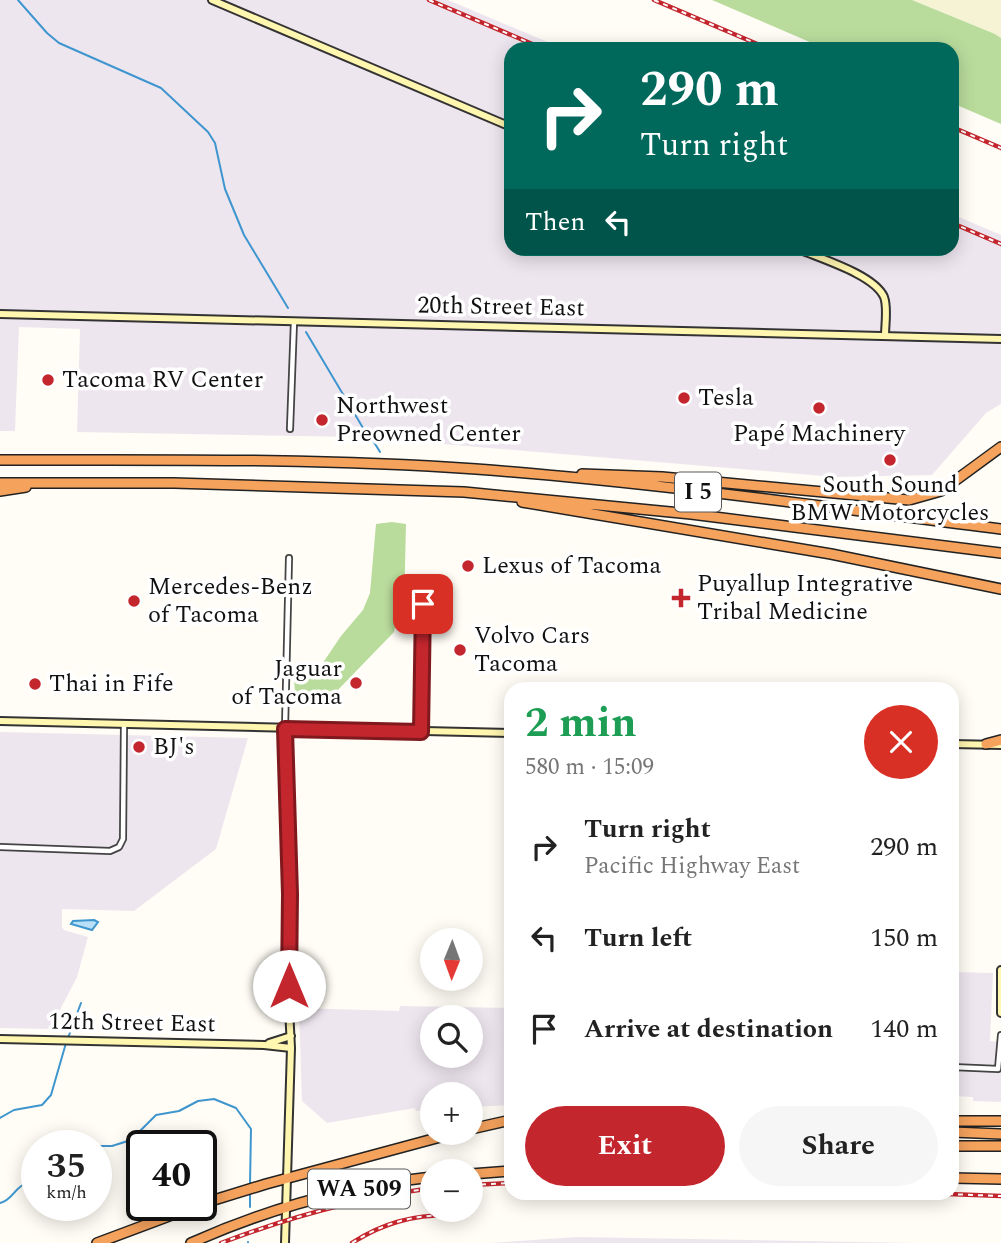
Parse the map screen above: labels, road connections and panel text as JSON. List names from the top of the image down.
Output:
{
  "streets": {
    "highway": ["I 5", "WA 509"],
    "main road": ["20th Street East", "12th Street East"]
  },
  "places": {
    "other": [
      "Tacoma RV Center",
      "Tesla",
      "Papé Machinery",
      "Northwest Preowned Center",
      "South Sound BMW Motorcycles",
      "Lexus of Tacoma",
      "Mercedes-Benz of Tacoma",
      "Volvo Cars Tacoma",
      "Jaguar of Tacoma",
      "Thai in Fife",
      "BJ's"
    ],
    "health": ["Puyallup Integrative Tribal Medicine"]
  },
  "north": "bottom",
  "page": {
    "turn": ["290 m", "Turn right"],
    "then": "Then",
    "heading": ["2 min", "580 m · 15:09"],
    "list": [
      {
        "name": "Turn right",
        "note": "Pacific Highway East",
        "value": "290 m"
      },
      {
        "name": "Turn left",
        "value": "150 m"
      },
      {
        "name": "Arrive at destination",
        "value": "140 m"
      }
    ],
    "map_buttons": ["+", "−"],
    "buttons": ["Exit", "Share"],
    "speed": "35 km/h",
    "limit": "40"
  }
}
